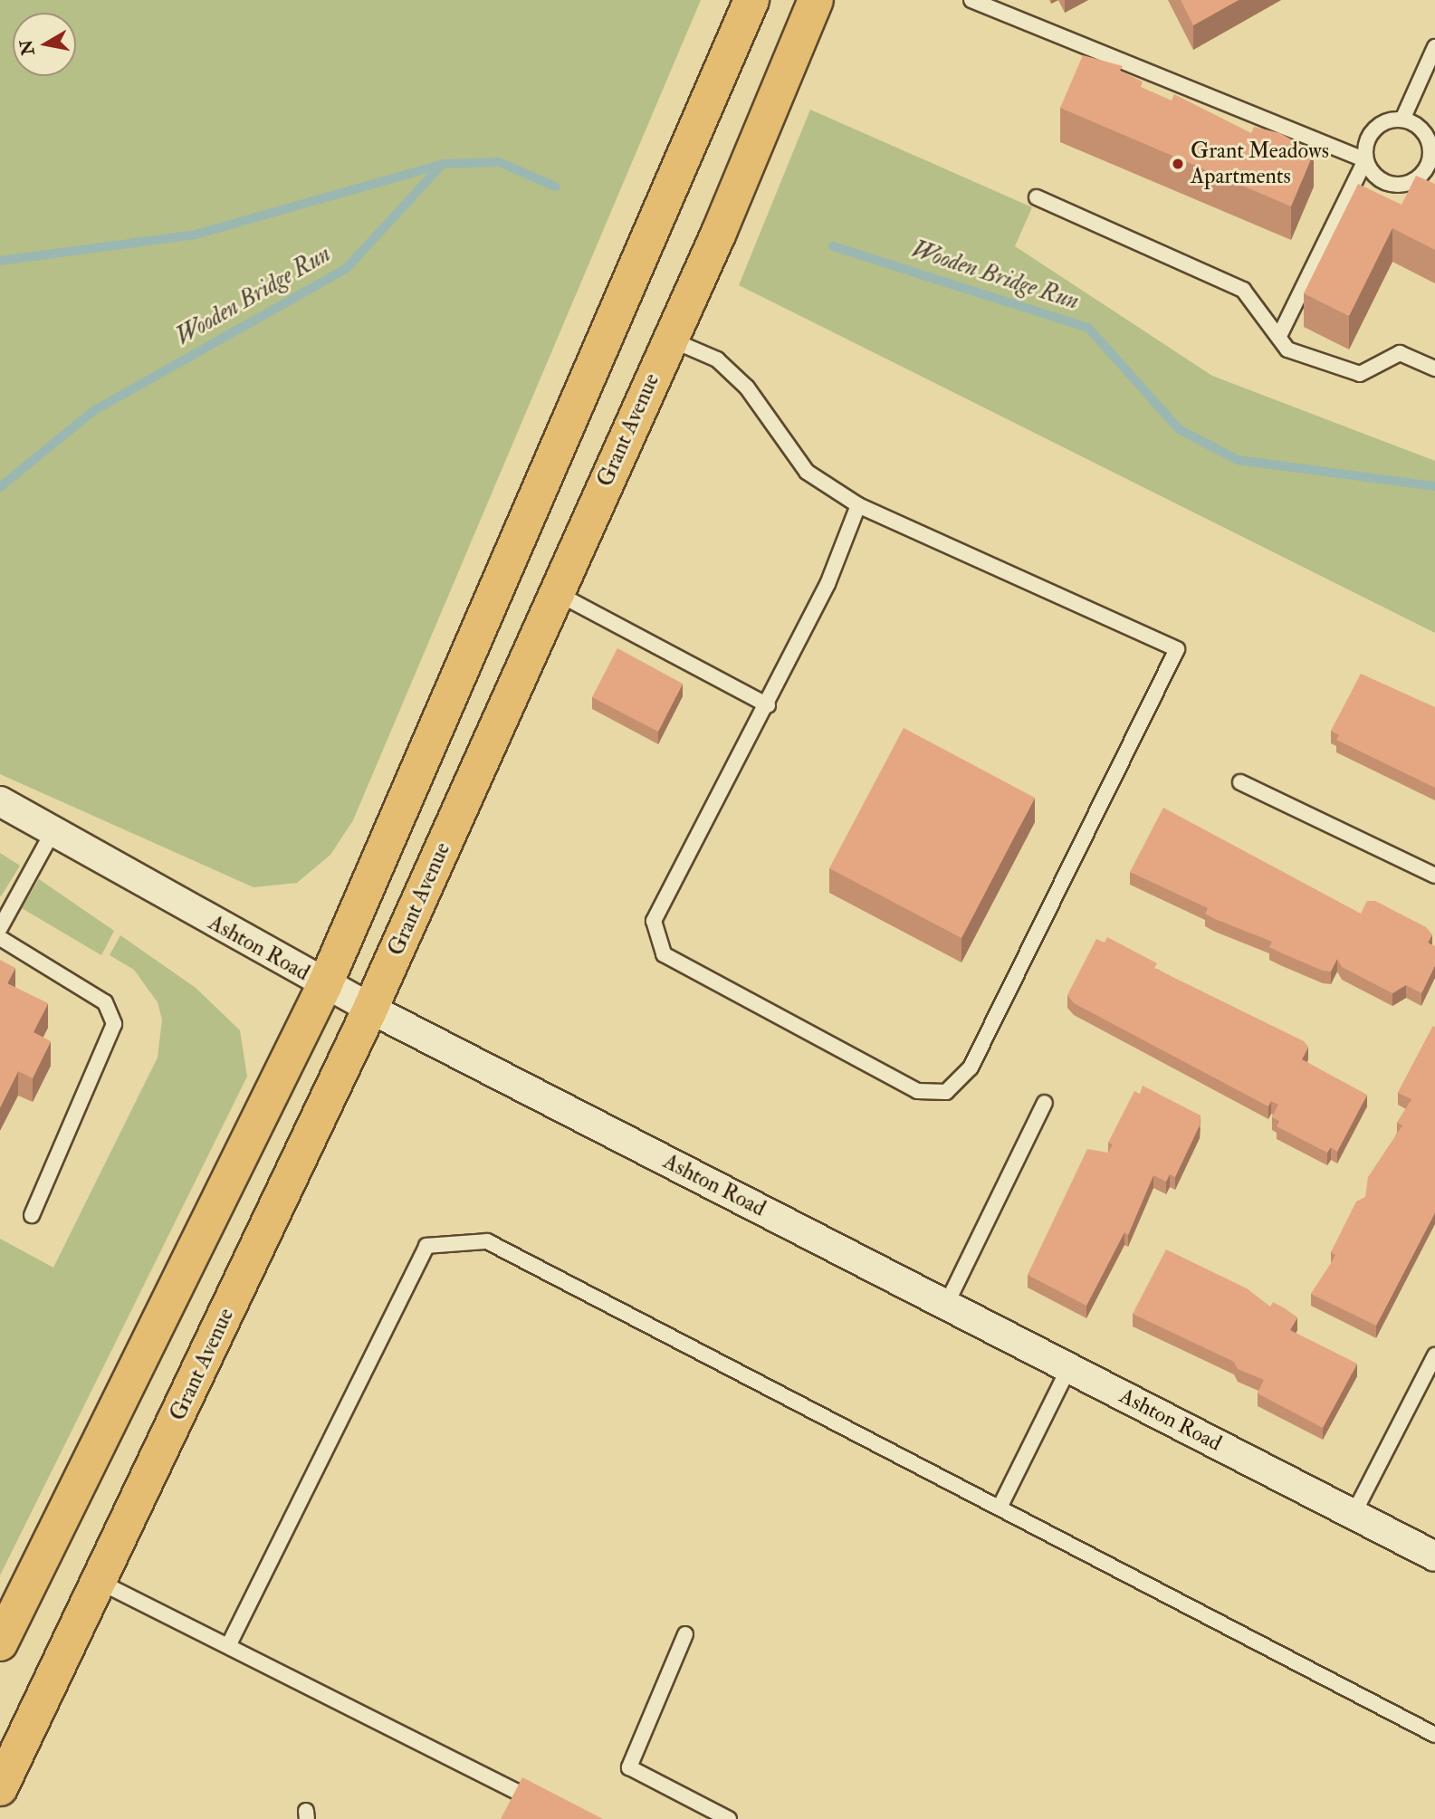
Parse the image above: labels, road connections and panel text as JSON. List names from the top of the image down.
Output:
{
  "streets": {
    "main road": ["Grant Avenue"],
    "street": ["Ashton Road"]
  },
  "crossings": [
    ["Grant Avenue", "Ashton Road"]
  ],
  "water": ["Wooden Bridge Run"],
  "places": ["Grant Meadows Apartments"],
  "north": "left"
}
